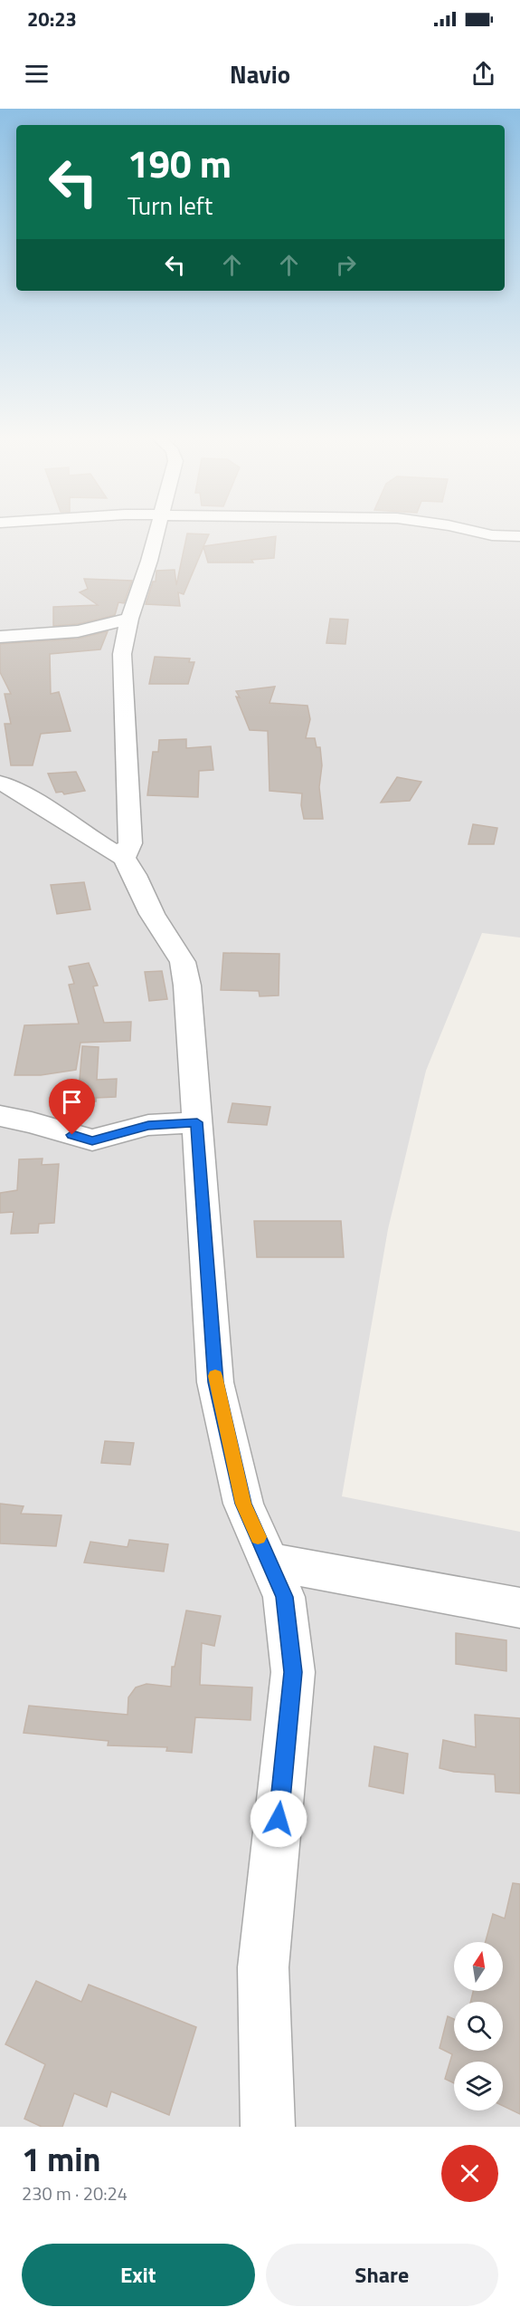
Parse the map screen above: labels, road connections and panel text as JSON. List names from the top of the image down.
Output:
{
  "north": "top",
  "page": {
    "status": "20:23",
    "header": "Navio",
    "turn": ["190 m", "Turn left"],
    "heading": ["1 min", "230 m · 20:24"],
    "buttons": ["Exit", "Share"]
  }
}
